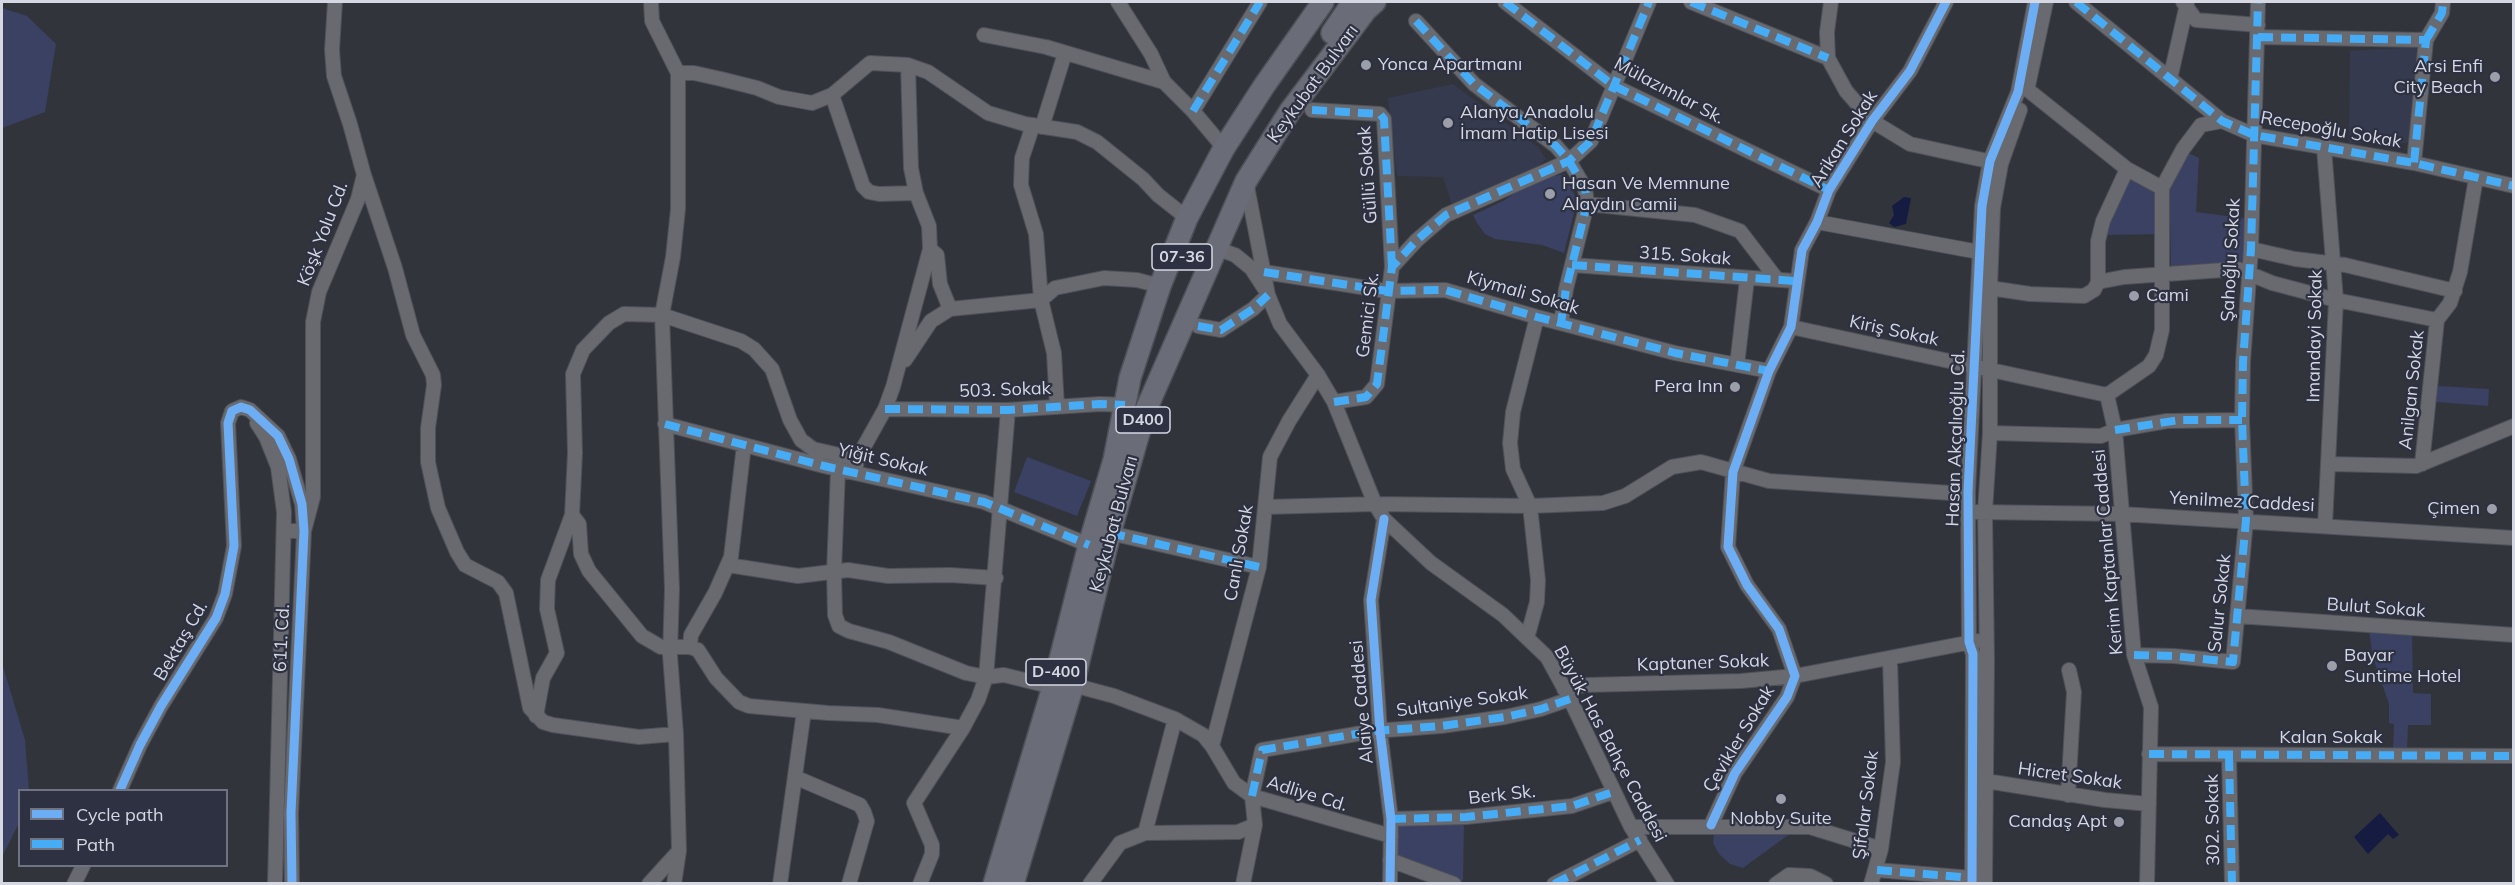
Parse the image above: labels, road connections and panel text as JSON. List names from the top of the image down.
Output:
{
  "streets": {
    "highway": [
      "Keykubat Bulvarı",
      "07-36",
      "D400",
      "D-400"
    ],
    "street": [
      "Mülazımlar Sk.",
      "Recepoğlu Sokak",
      "Arikan Sokak",
      "Güllü Sokak",
      "Köşk Yolu Cd.",
      "315. Sokak",
      "Şahoğlu Sokak",
      "Kiymali Sokak",
      "Gemici Sk.",
      "Kiriş Sokak",
      "Imandayi Sokak",
      "503. Sokak",
      "Anilgan Sokak",
      "Hasan Akçalıoğlu Cd.",
      "Yiğit Sokak",
      "Yenilmez Caddesi",
      "Kerim Kaptanlar Caddesi",
      "Canlı Sokak",
      "Salur Sokak",
      "Bulut Sokak",
      "611. Cd.",
      "Bektaş Cd.",
      "Kaptaner Sokak",
      "Alaiye Caddesi",
      "Sultaniye Sokak",
      "Kalan Sokak",
      "Çevikler Sokak",
      "Büyük Has Bahçe Caddesi",
      "Hicret Sokak",
      "Adliye Cd.",
      "Berk Sk.",
      "Şifalar Sokak",
      "302. Sokak"
    ]
  },
  "crossings": [
    ["Keykubat Bulvarı", "07-36"],
    ["Keykubat Bulvarı", "D400"],
    ["Keykubat Bulvarı", "Yiğit Sokak"],
    ["Keykubat Bulvarı", "Büyük Has Bahçe Caddesi"],
    ["Keykubat Bulvarı", "Adliye Cd."],
    ["Mülazımlar Sk.", "Arikan Sokak"],
    ["Mülazımlar Sk.", "Gemici Sk."],
    ["Recepoğlu Sokak", "Şahoğlu Sokak"],
    ["Recepoğlu Sokak", "Imandayi Sokak"],
    ["Recepoğlu Sokak", "Anilgan Sokak"],
    ["Arikan Sokak", "315. Sokak"],
    ["Arikan Sokak", "Kiymali Sokak"],
    ["Arikan Sokak", "Kiriş Sokak"],
    ["Arikan Sokak", "Çevikler Sokak"],
    ["Güllü Sokak", "Gemici Sk."],
    ["Köşk Yolu Cd.", "611. Cd."],
    ["07-36", "D400"],
    ["Şahoğlu Sokak", "Anilgan Sokak"],
    ["Şahoğlu Sokak", "Yenilmez Caddesi"],
    ["Şahoğlu Sokak", "Salur Sokak"],
    ["Kiymali Sokak", "Gemici Sk."],
    ["Kiymali Sokak", "Büyük Has Bahçe Caddesi"],
    ["Gemici Sk.", "Büyük Has Bahçe Caddesi"],
    ["Kiriş Sokak", "Hasan Akçalıoğlu Cd."],
    ["Kiriş Sokak", "Kerim Kaptanlar Caddesi"],
    ["Imandayi Sokak", "Anilgan Sokak"],
    ["Imandayi Sokak", "Yenilmez Caddesi"],
    ["503. Sokak", "D400"],
    ["Hasan Akçalıoğlu Cd.", "Yenilmez Caddesi"],
    ["Hasan Akçalıoğlu Cd.", "Kaptaner Sokak"],
    ["Hasan Akçalıoğlu Cd.", "Hicret Sokak"],
    ["Yiğit Sokak", "Adliye Cd."],
    ["Yenilmez Caddesi", "Kerim Kaptanlar Caddesi"],
    ["Yenilmez Caddesi", "Salur Sokak"],
    ["Kerim Kaptanlar Caddesi", "Salur Sokak"],
    ["Kerim Kaptanlar Caddesi", "Kalan Sokak"],
    ["Kerim Kaptanlar Caddesi", "Hicret Sokak"],
    ["Canlı Sokak", "Büyük Has Bahçe Caddesi"],
    ["Canlı Sokak", "Adliye Cd."],
    ["Salur Sokak", "Bulut Sokak"],
    ["611. Cd.", "Bektaş Cd."],
    ["Kaptaner Sokak", "Sultaniye Sokak"],
    ["Kaptaner Sokak", "Çevikler Sokak"],
    ["Kaptaner Sokak", "Büyük Has Bahçe Caddesi"],
    ["Kaptaner Sokak", "Şifalar Sokak"],
    ["Alaiye Caddesi", "Sultaniye Sokak"],
    ["Alaiye Caddesi", "Büyük Has Bahçe Caddesi"],
    ["Alaiye Caddesi", "Adliye Cd."],
    ["Alaiye Caddesi", "Berk Sk."],
    ["Sultaniye Sokak", "Büyük Has Bahçe Caddesi"],
    ["Sultaniye Sokak", "Adliye Cd."],
    ["Kalan Sokak", "302. Sokak"],
    ["Büyük Has Bahçe Caddesi", "Berk Sk."]
  ],
  "places": [
    "Yonca Apartmanı",
    "Arsi Enfi City Beach",
    "Alanya Anadolu İmam Hatip Lisesi",
    "Hasan Ve Memnune Alaydın Camii",
    "Cami",
    "Pera Inn",
    "Çimen",
    "Bayar Suntime Hotel",
    "Nobby Suite",
    "Candaş Apt"
  ],
  "legend": ["Cycle path", "Path"]
}
